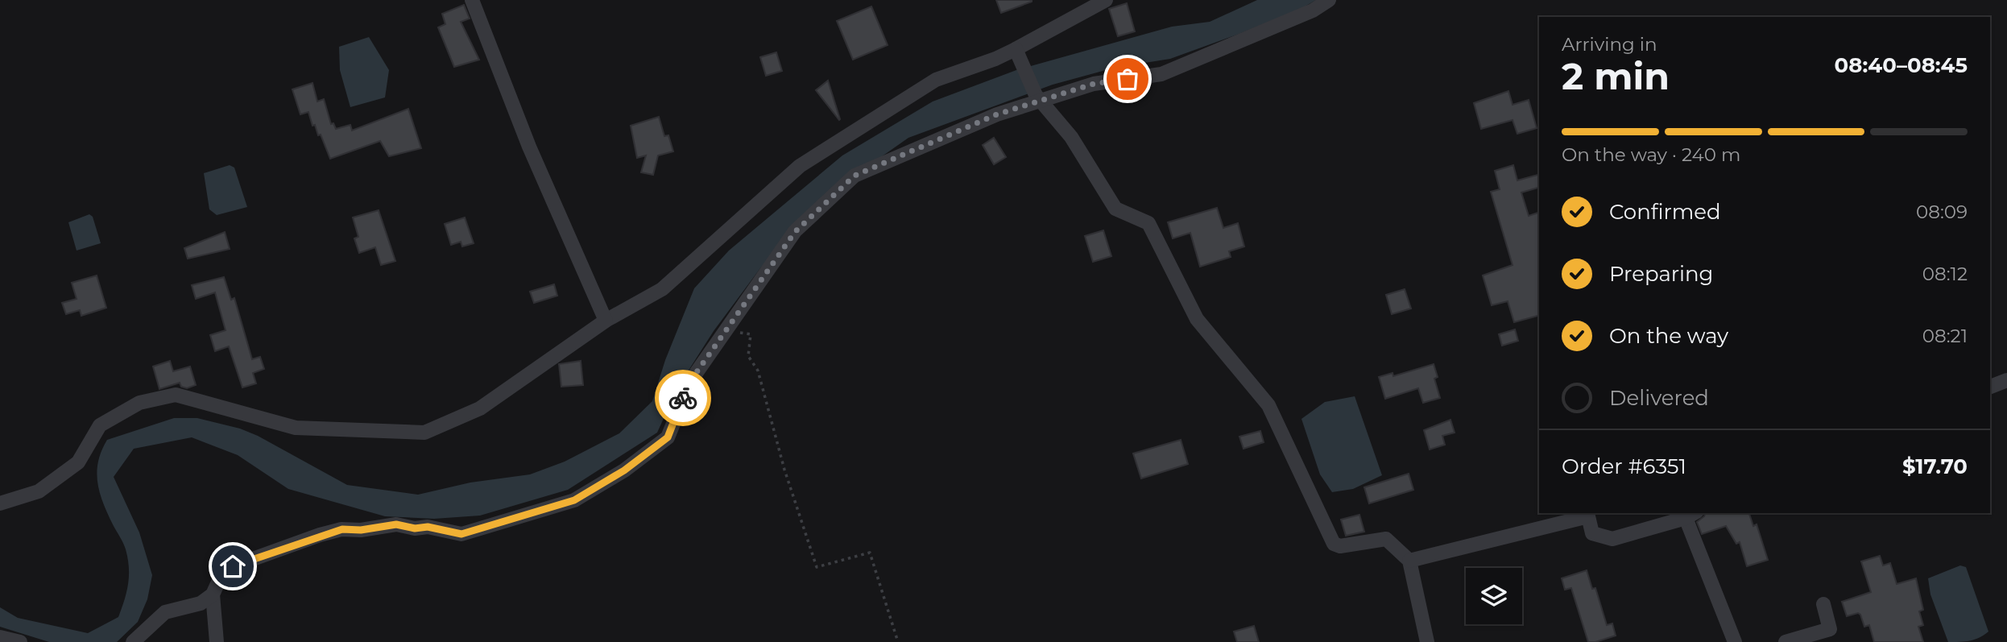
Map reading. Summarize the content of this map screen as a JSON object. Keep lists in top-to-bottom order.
{
  "page": {
    "heading": ["2 min", "Arriving in", "08:40–08:45"],
    "panel": ["Order #6351", "$17.70"],
    "bar": "On the way · 240 m",
    "list": [
      ["Confirmed", "08:09"],
      ["Preparing", "08:12"],
      ["On the way", "08:21"],
      "Delivered"
    ]
  }
}
